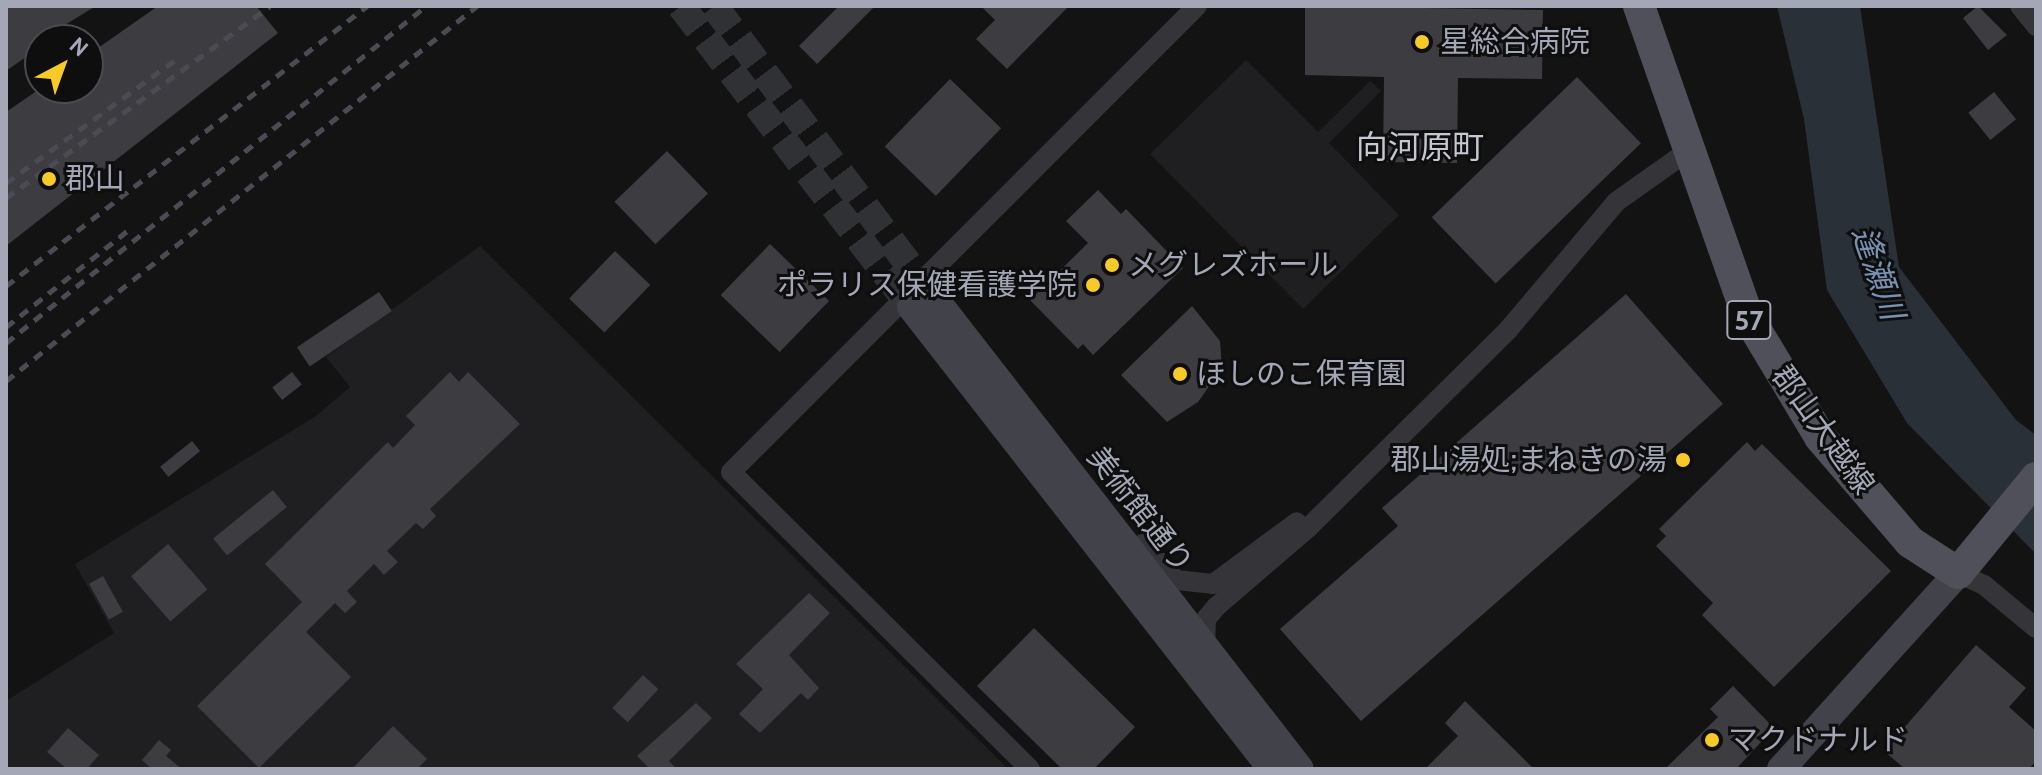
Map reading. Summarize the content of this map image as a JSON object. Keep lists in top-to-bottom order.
{
  "streets": {
    "main road": ["57", "郡山大越線"],
    "street": ["美術館通り"]
  },
  "districts": ["向河原町"],
  "water": ["逢瀬川"],
  "places": [
    "星総合病院",
    "郡山",
    "メグレズホール",
    "ポラリス保健看護学院",
    "ほしのこ保育園",
    "郡山湯処;まねきの湯",
    "マクドナルド"
  ],
  "north": "top right"
}
